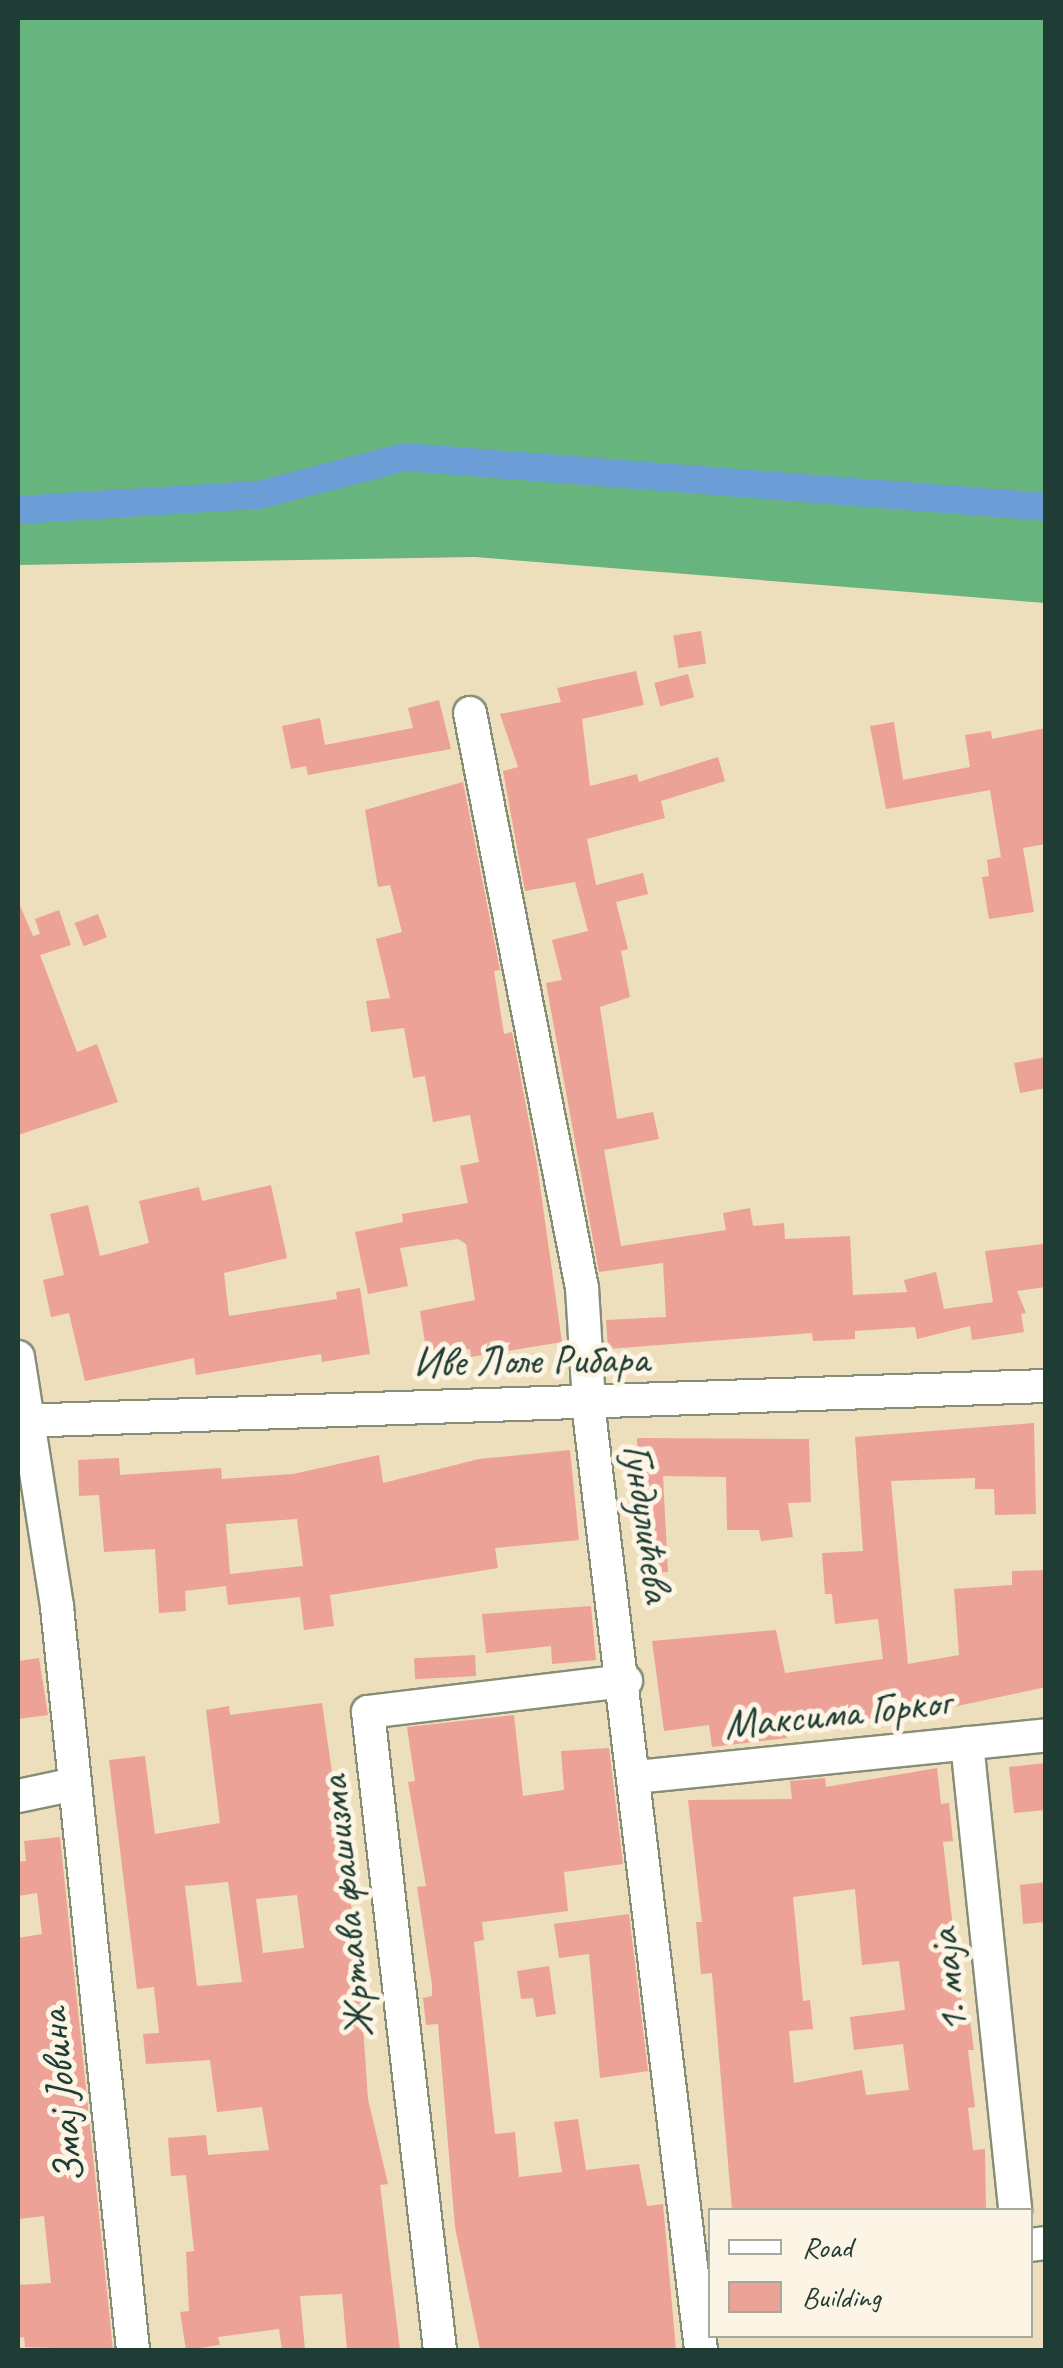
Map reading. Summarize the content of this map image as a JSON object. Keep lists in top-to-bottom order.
{
  "streets": {
    "street": [
      "Иве Лоле Рибара",
      "Гундулићева",
      "Максима Горког",
      "Жртава фашизма",
      "1. маја",
      "Змај Јовина"
    ]
  },
  "crossings": [
    ["Иве Лоле Рибара", "Гундулићева"],
    ["Иве Лоле Рибара", "Змај Јовина"],
    ["Гундулићева", "Максима Горког"],
    ["Гундулићева", "Жртава фашизма"],
    ["Максима Горког", "1. маја"]
  ],
  "legend": ["Road", "Building"]
}
